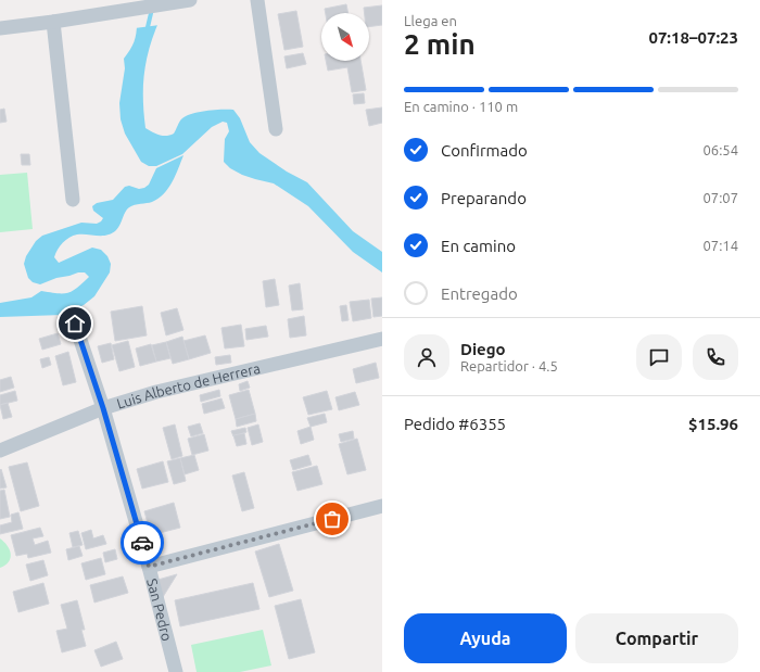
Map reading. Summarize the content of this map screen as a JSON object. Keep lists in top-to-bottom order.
{
  "streets": {
    "street": ["Luis Alberto de Herrera", "San Pedro"]
  },
  "crossings": [
    ["Luis Alberto de Herrera", "San Pedro"]
  ],
  "north": "bottom right",
  "page": {
    "heading": ["2 min", "Llega en", "07:18–07:23"],
    "panel": [
      "Diego",
      "Repartidor · 4.5",
      "Pedido #6355",
      "$15.96"
    ],
    "bar": "En camino · 110 m",
    "list": [
      ["Confirmado", "06:54"],
      ["Preparando", "07:07"],
      ["En camino", "07:14"],
      "Entregado"
    ],
    "buttons": ["Ayuda", "Compartir"]
  }
}
